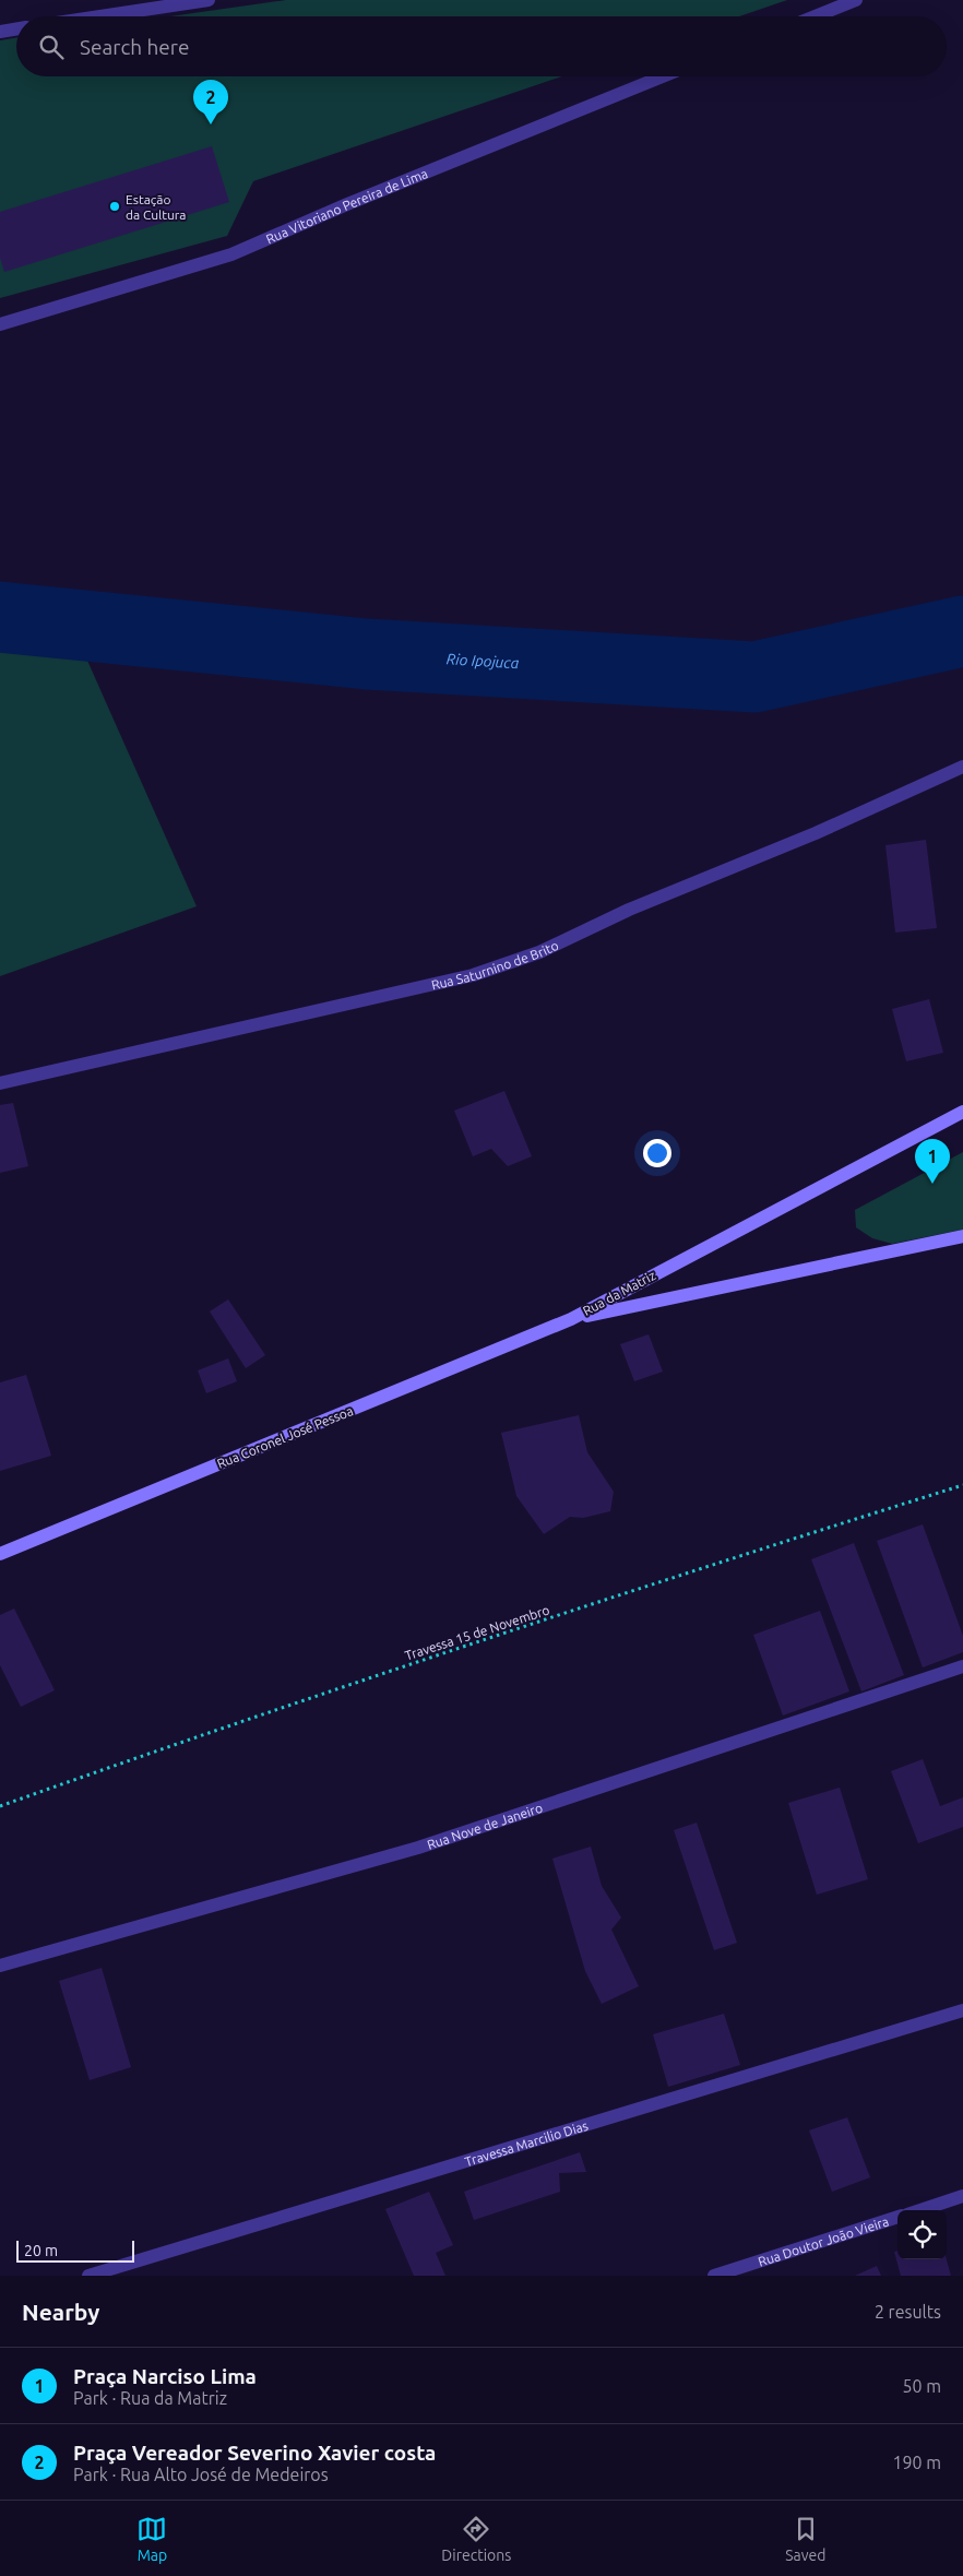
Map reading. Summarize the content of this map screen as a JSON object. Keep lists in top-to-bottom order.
{
  "streets": {
    "main road": ["Rua da Matriz", "Rua Coronel José Pessoa"],
    "street": [
      "Rua Vitoriano Pereira de Lima",
      "Rua Saturnino de Brito",
      "Rua Nove de Janeiro",
      "Travessa Marcilio Dias",
      "Rua Doutor João Vieira"
    ],
    "path": ["Travessa 15 de Novembro"]
  },
  "crossings": [
    ["Rua da Matriz", "Rua Coronel José Pessoa"]
  ],
  "water": ["Rio Ipojuca"],
  "places": ["Estação da Cultura"],
  "scale_bar": "20 m",
  "page": {
    "search": "Search here",
    "pins": ["2", "1"],
    "scale": "20 m",
    "heading": ["Nearby", "2 results"],
    "list": [
      {
        "mark": "1",
        "name": "Praça Narciso Lima",
        "note": "Park · Rua da Matriz",
        "value": "50 m"
      },
      {
        "mark": "2",
        "name": "Praça Vereador Severino Xavier costa",
        "note": "Park · Rua Alto José de Medeiros",
        "value": "190 m"
      }
    ],
    "nav": ["Map", "Directions", "Saved"]
  }
}
